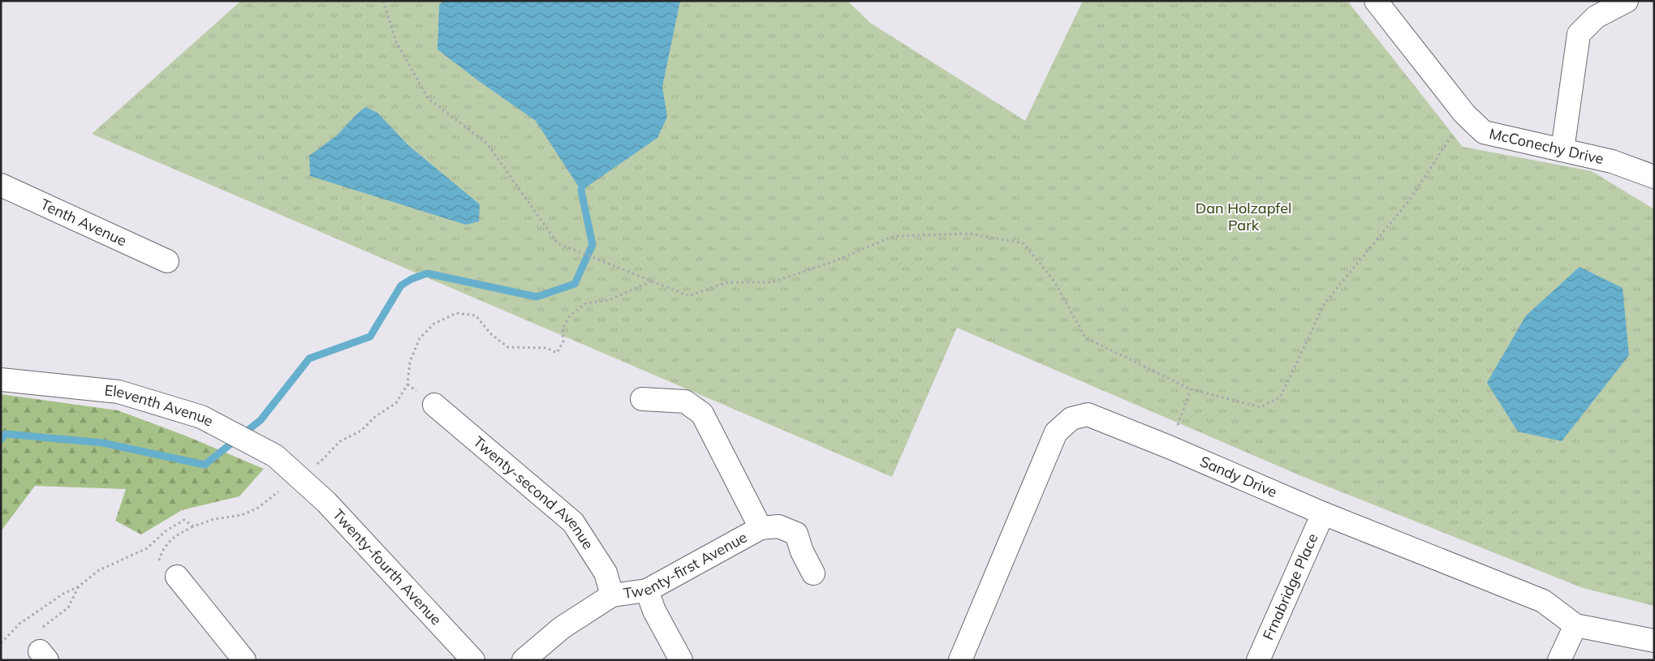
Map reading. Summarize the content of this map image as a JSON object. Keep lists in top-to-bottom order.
{
  "streets": {
    "street": [
      "McConechy Drive",
      "Tenth Avenue",
      "Eleventh Avenue",
      "Sandy Drive",
      "Twenty-second Avenue",
      "Twenty-first Avenue",
      "Twenty-fourth Avenue",
      "Frnabridge Place"
    ]
  },
  "crossings": [
    ["Eleventh Avenue", "Twenty-fourth Avenue"],
    ["Sandy Drive", "Frnabridge Place"],
    ["Twenty-second Avenue", "Twenty-first Avenue"]
  ],
  "parks": ["Dan Holzapfel Park"]
}
